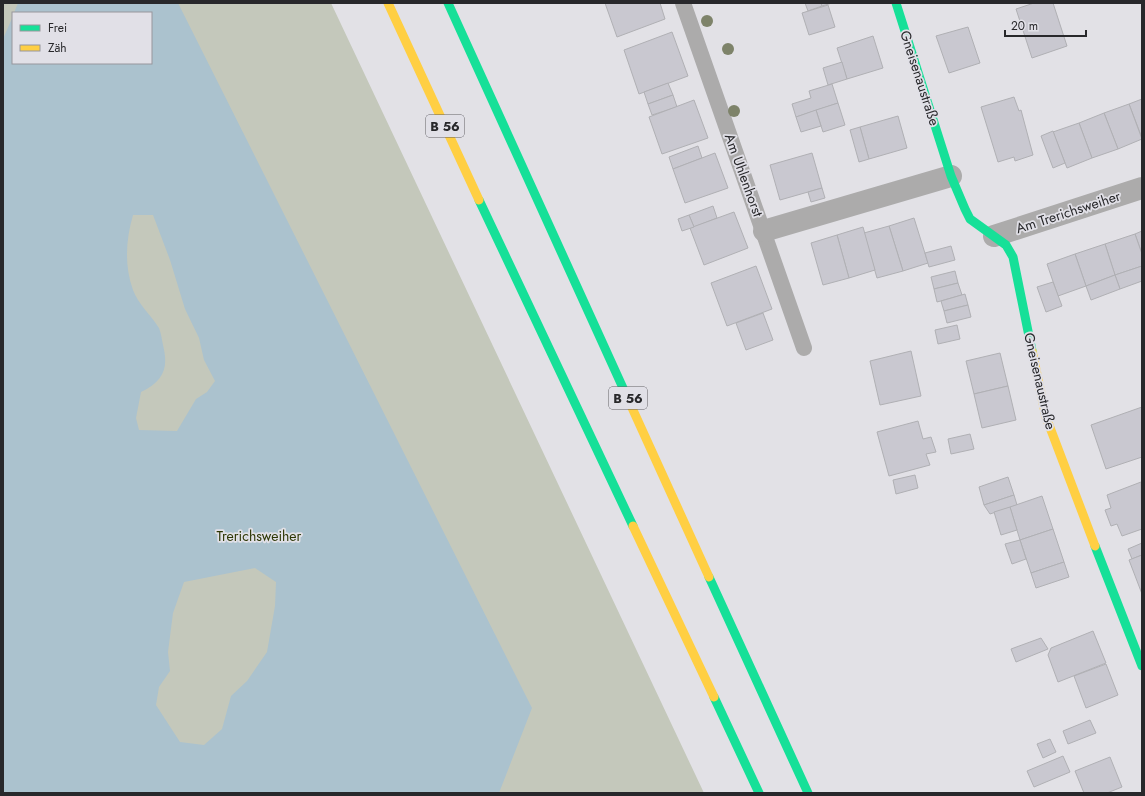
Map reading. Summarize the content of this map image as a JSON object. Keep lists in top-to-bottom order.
{
  "streets": {
    "main road": ["Gneisenaustraße", "B 56"],
    "street": ["Am Trerichsweiher"],
    "lane": ["Am Uhlenhorst"]
  },
  "crossings": [
    ["Gneisenaustraße", "Am Trerichsweiher"]
  ],
  "parks": ["Trerichsweiher"],
  "legend": ["Frei", "Zäh"],
  "scale_bar": "20 m"
}
